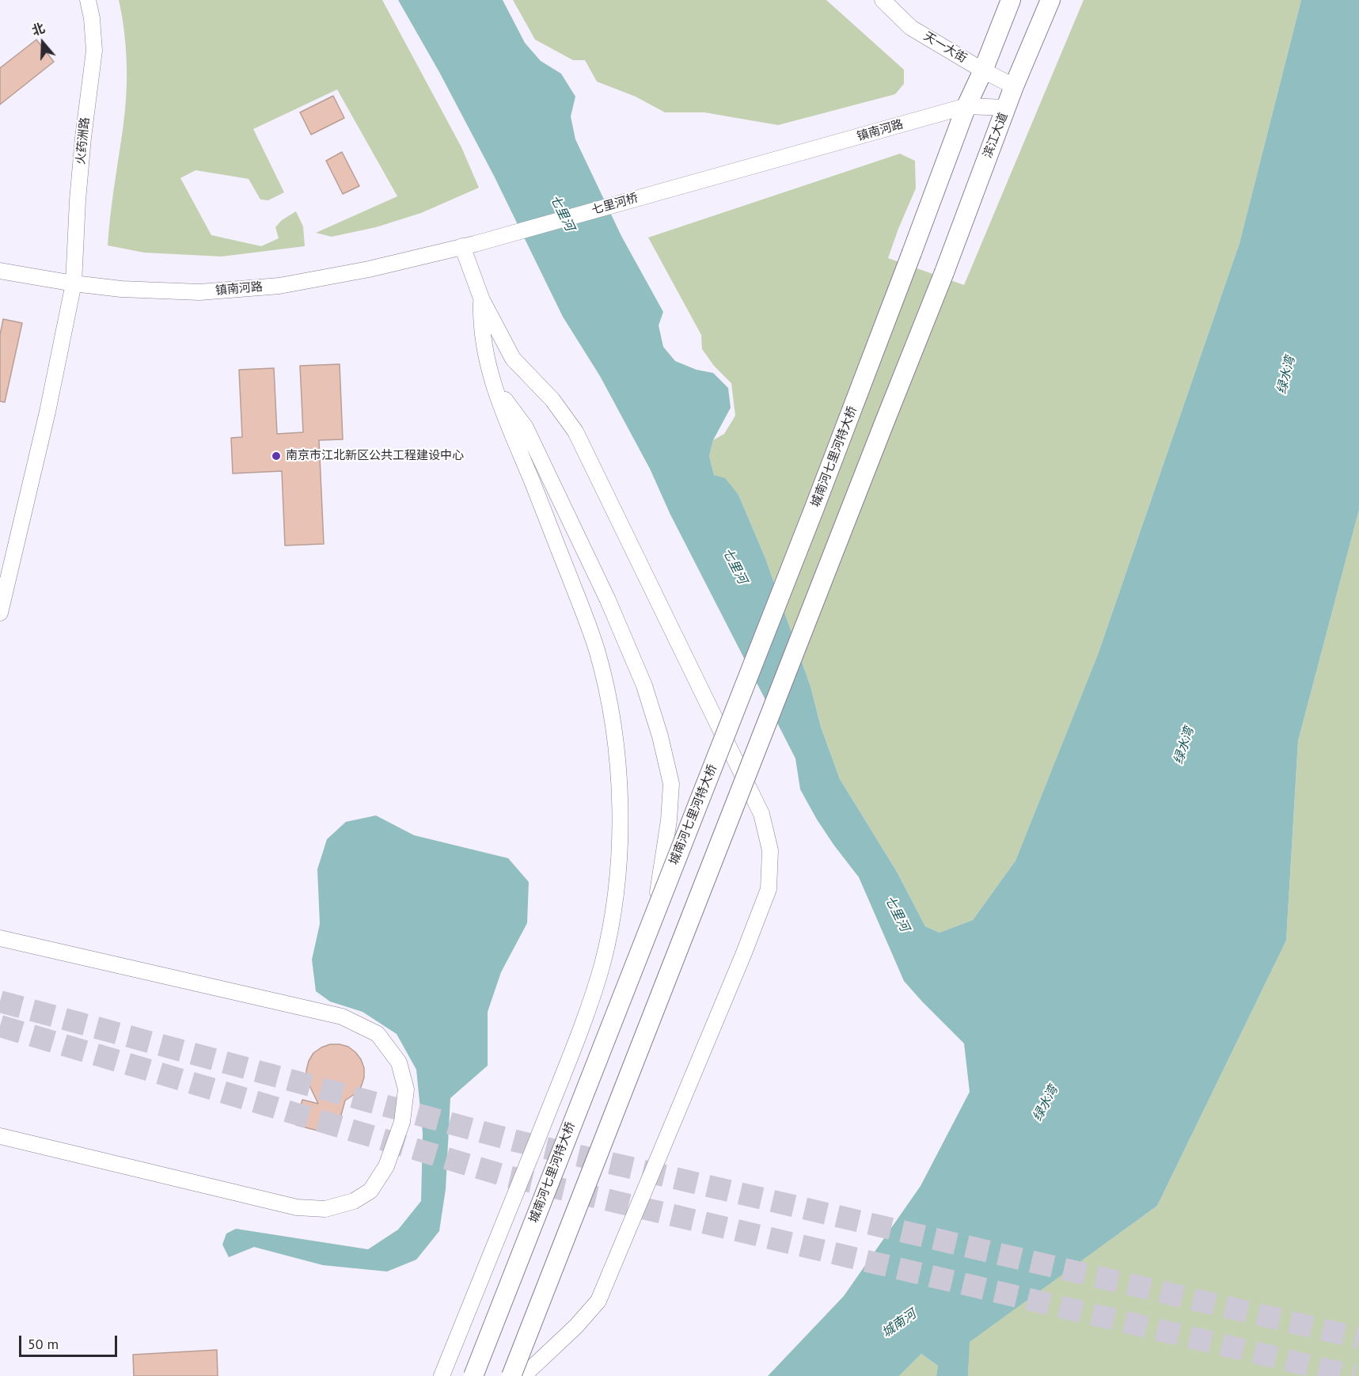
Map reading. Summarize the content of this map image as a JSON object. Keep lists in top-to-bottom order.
{
  "streets": {
    "main road": ["滨江大道", "城南河七里河特大桥"],
    "street": [
      "天一大街",
      "镇南河路",
      "火药洲路",
      "七里河桥"
    ]
  },
  "crossings": [
    ["天一大街", "滨江大道"],
    ["镇南河路", "滨江大道"],
    ["镇南河路", "火药洲路"],
    ["镇南河路", "七里河桥"],
    ["镇南河路", "城南河七里河特大桥"]
  ],
  "water": ["七里河", "绿水湾", "城南河"],
  "places": ["南京市江北新区公共工程建设中心"],
  "scale_bar": "50 m",
  "north": "top"
}
